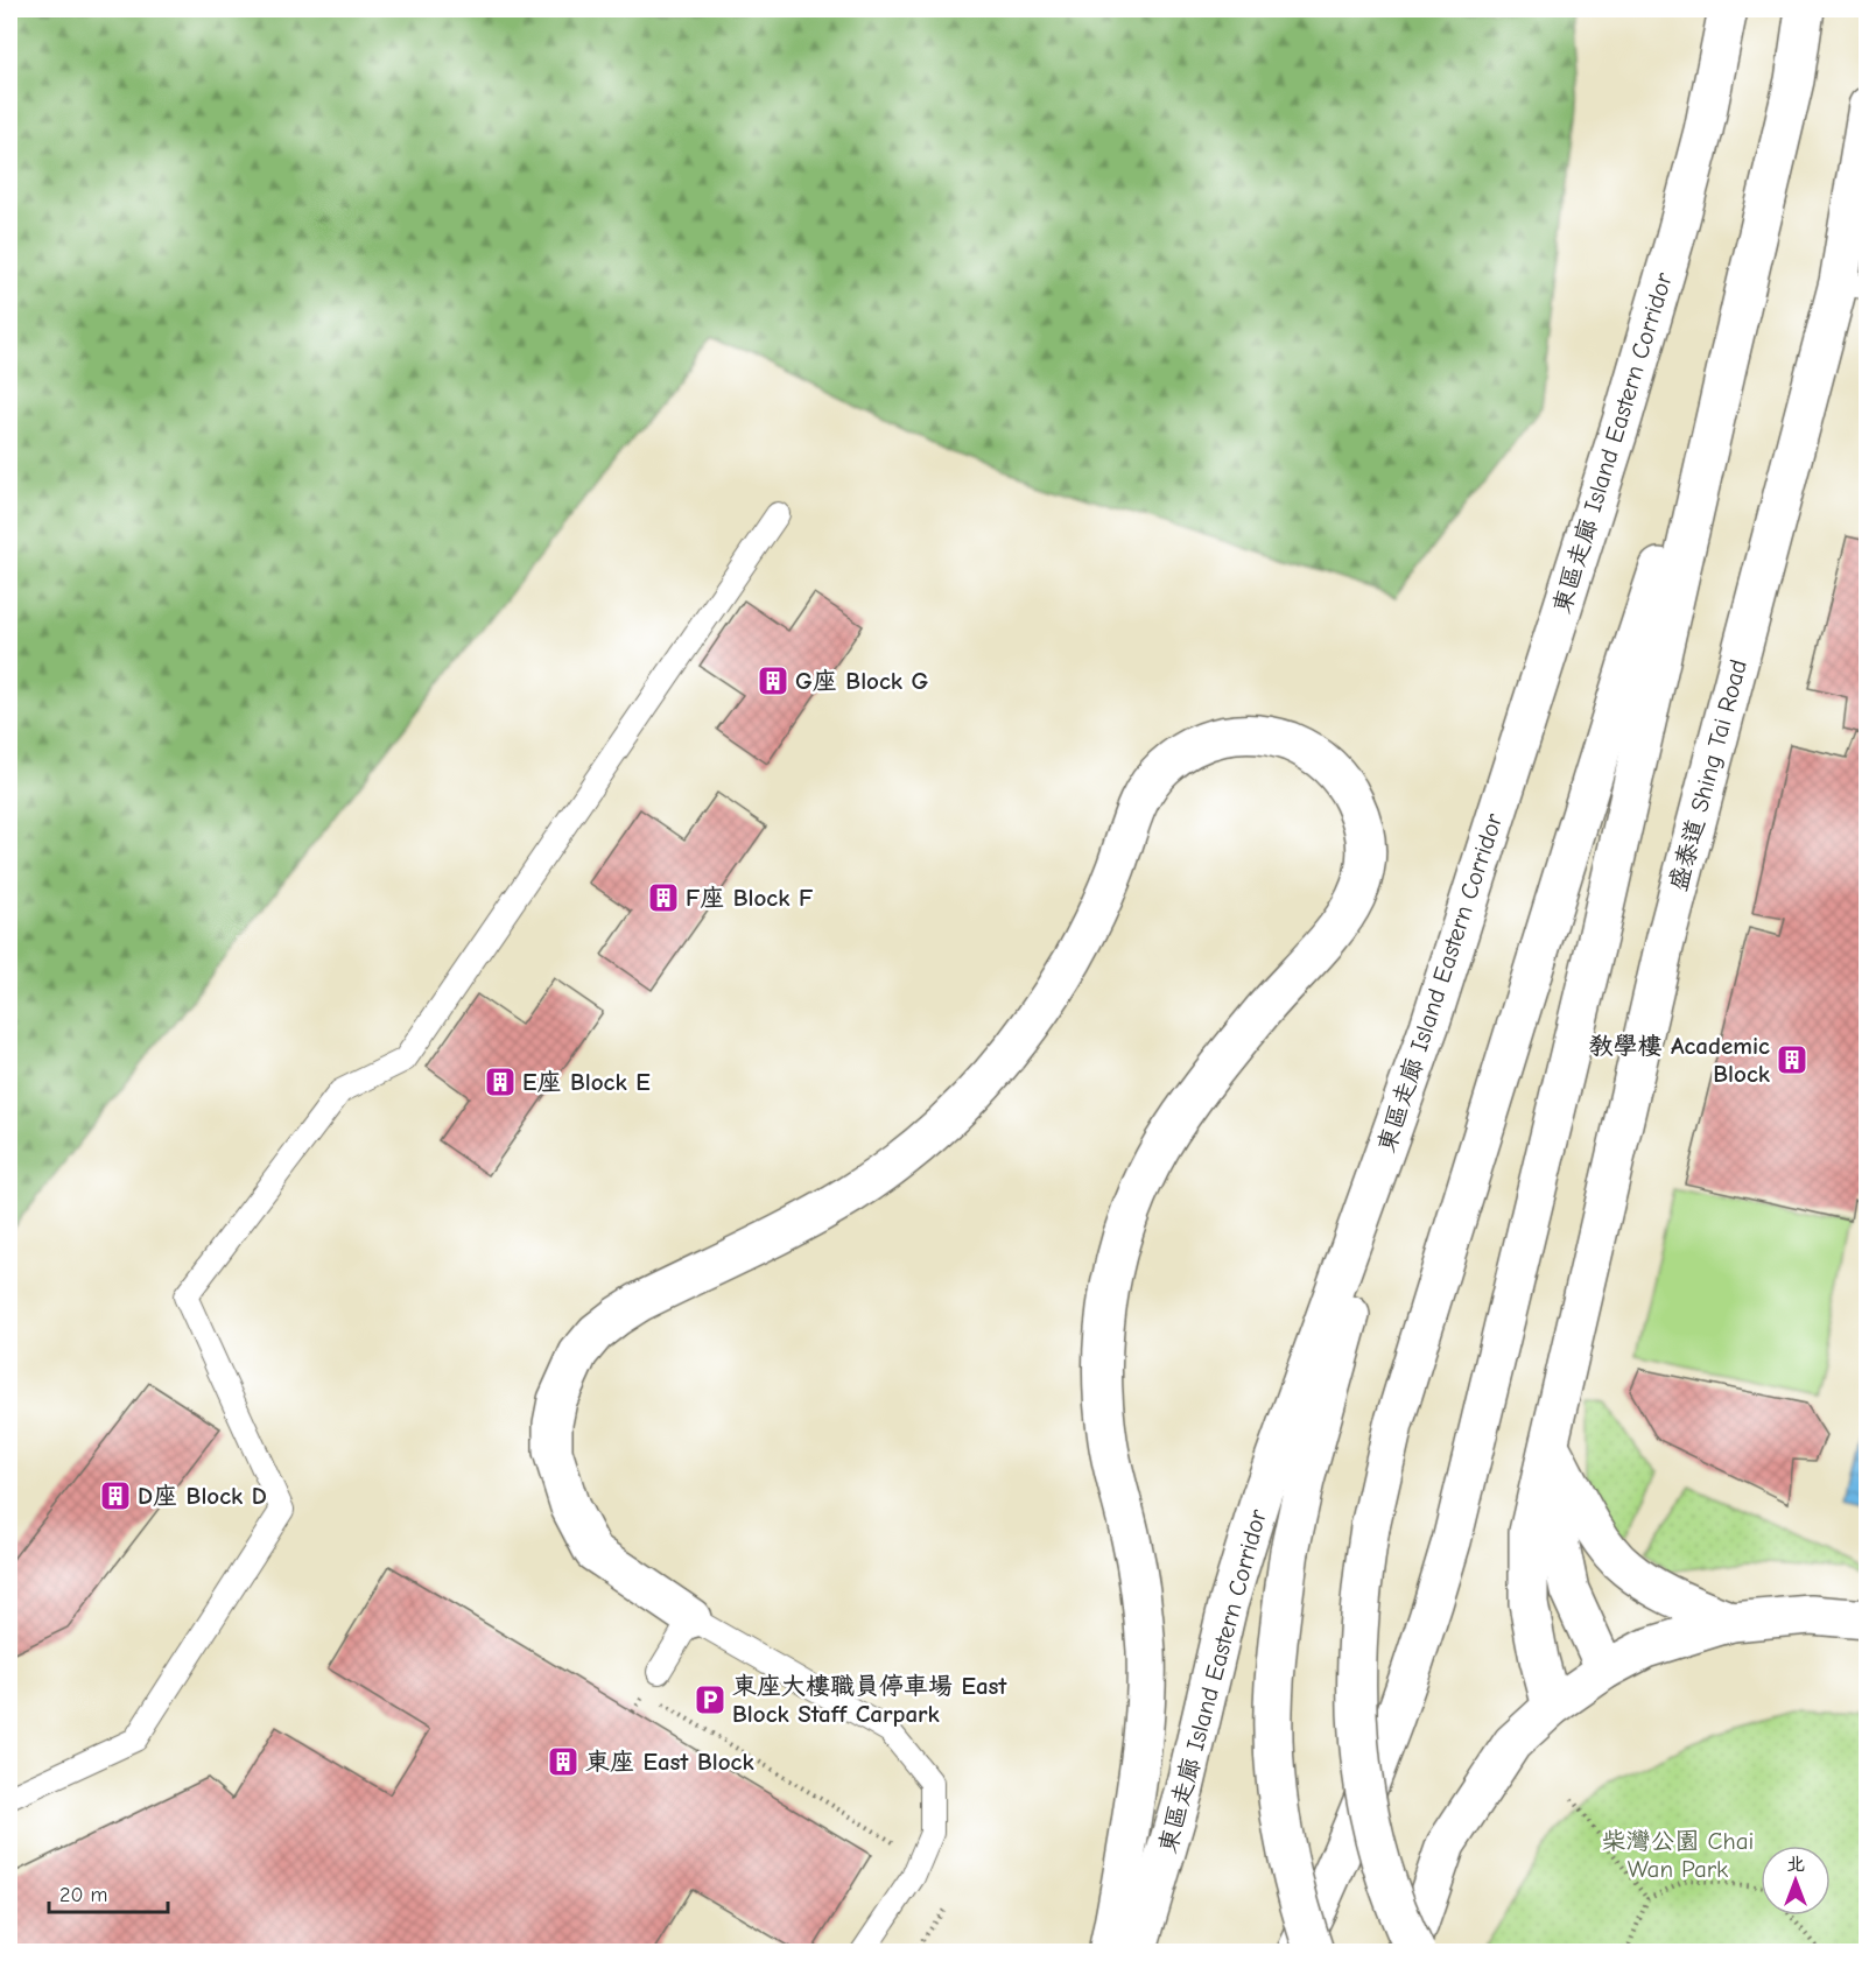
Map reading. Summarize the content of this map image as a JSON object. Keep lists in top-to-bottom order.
{
  "streets": {
    "main road": ["東區走廊 Island Eastern Corridor", "盛泰道 Shing Tai Road"]
  },
  "parks": ["柴灣公園 Chai Wan Park"],
  "places": {
    "building": [
      "G座 Block G",
      "F座 Block F",
      "教學樓 Academic Block",
      "E座 Block E",
      "D座 Block D",
      "東座 East Block"
    ],
    "parking": ["東座大樓職員停車場 East Block Staff Carpark"]
  },
  "scale_bar": "20 m",
  "north": "top"
}
